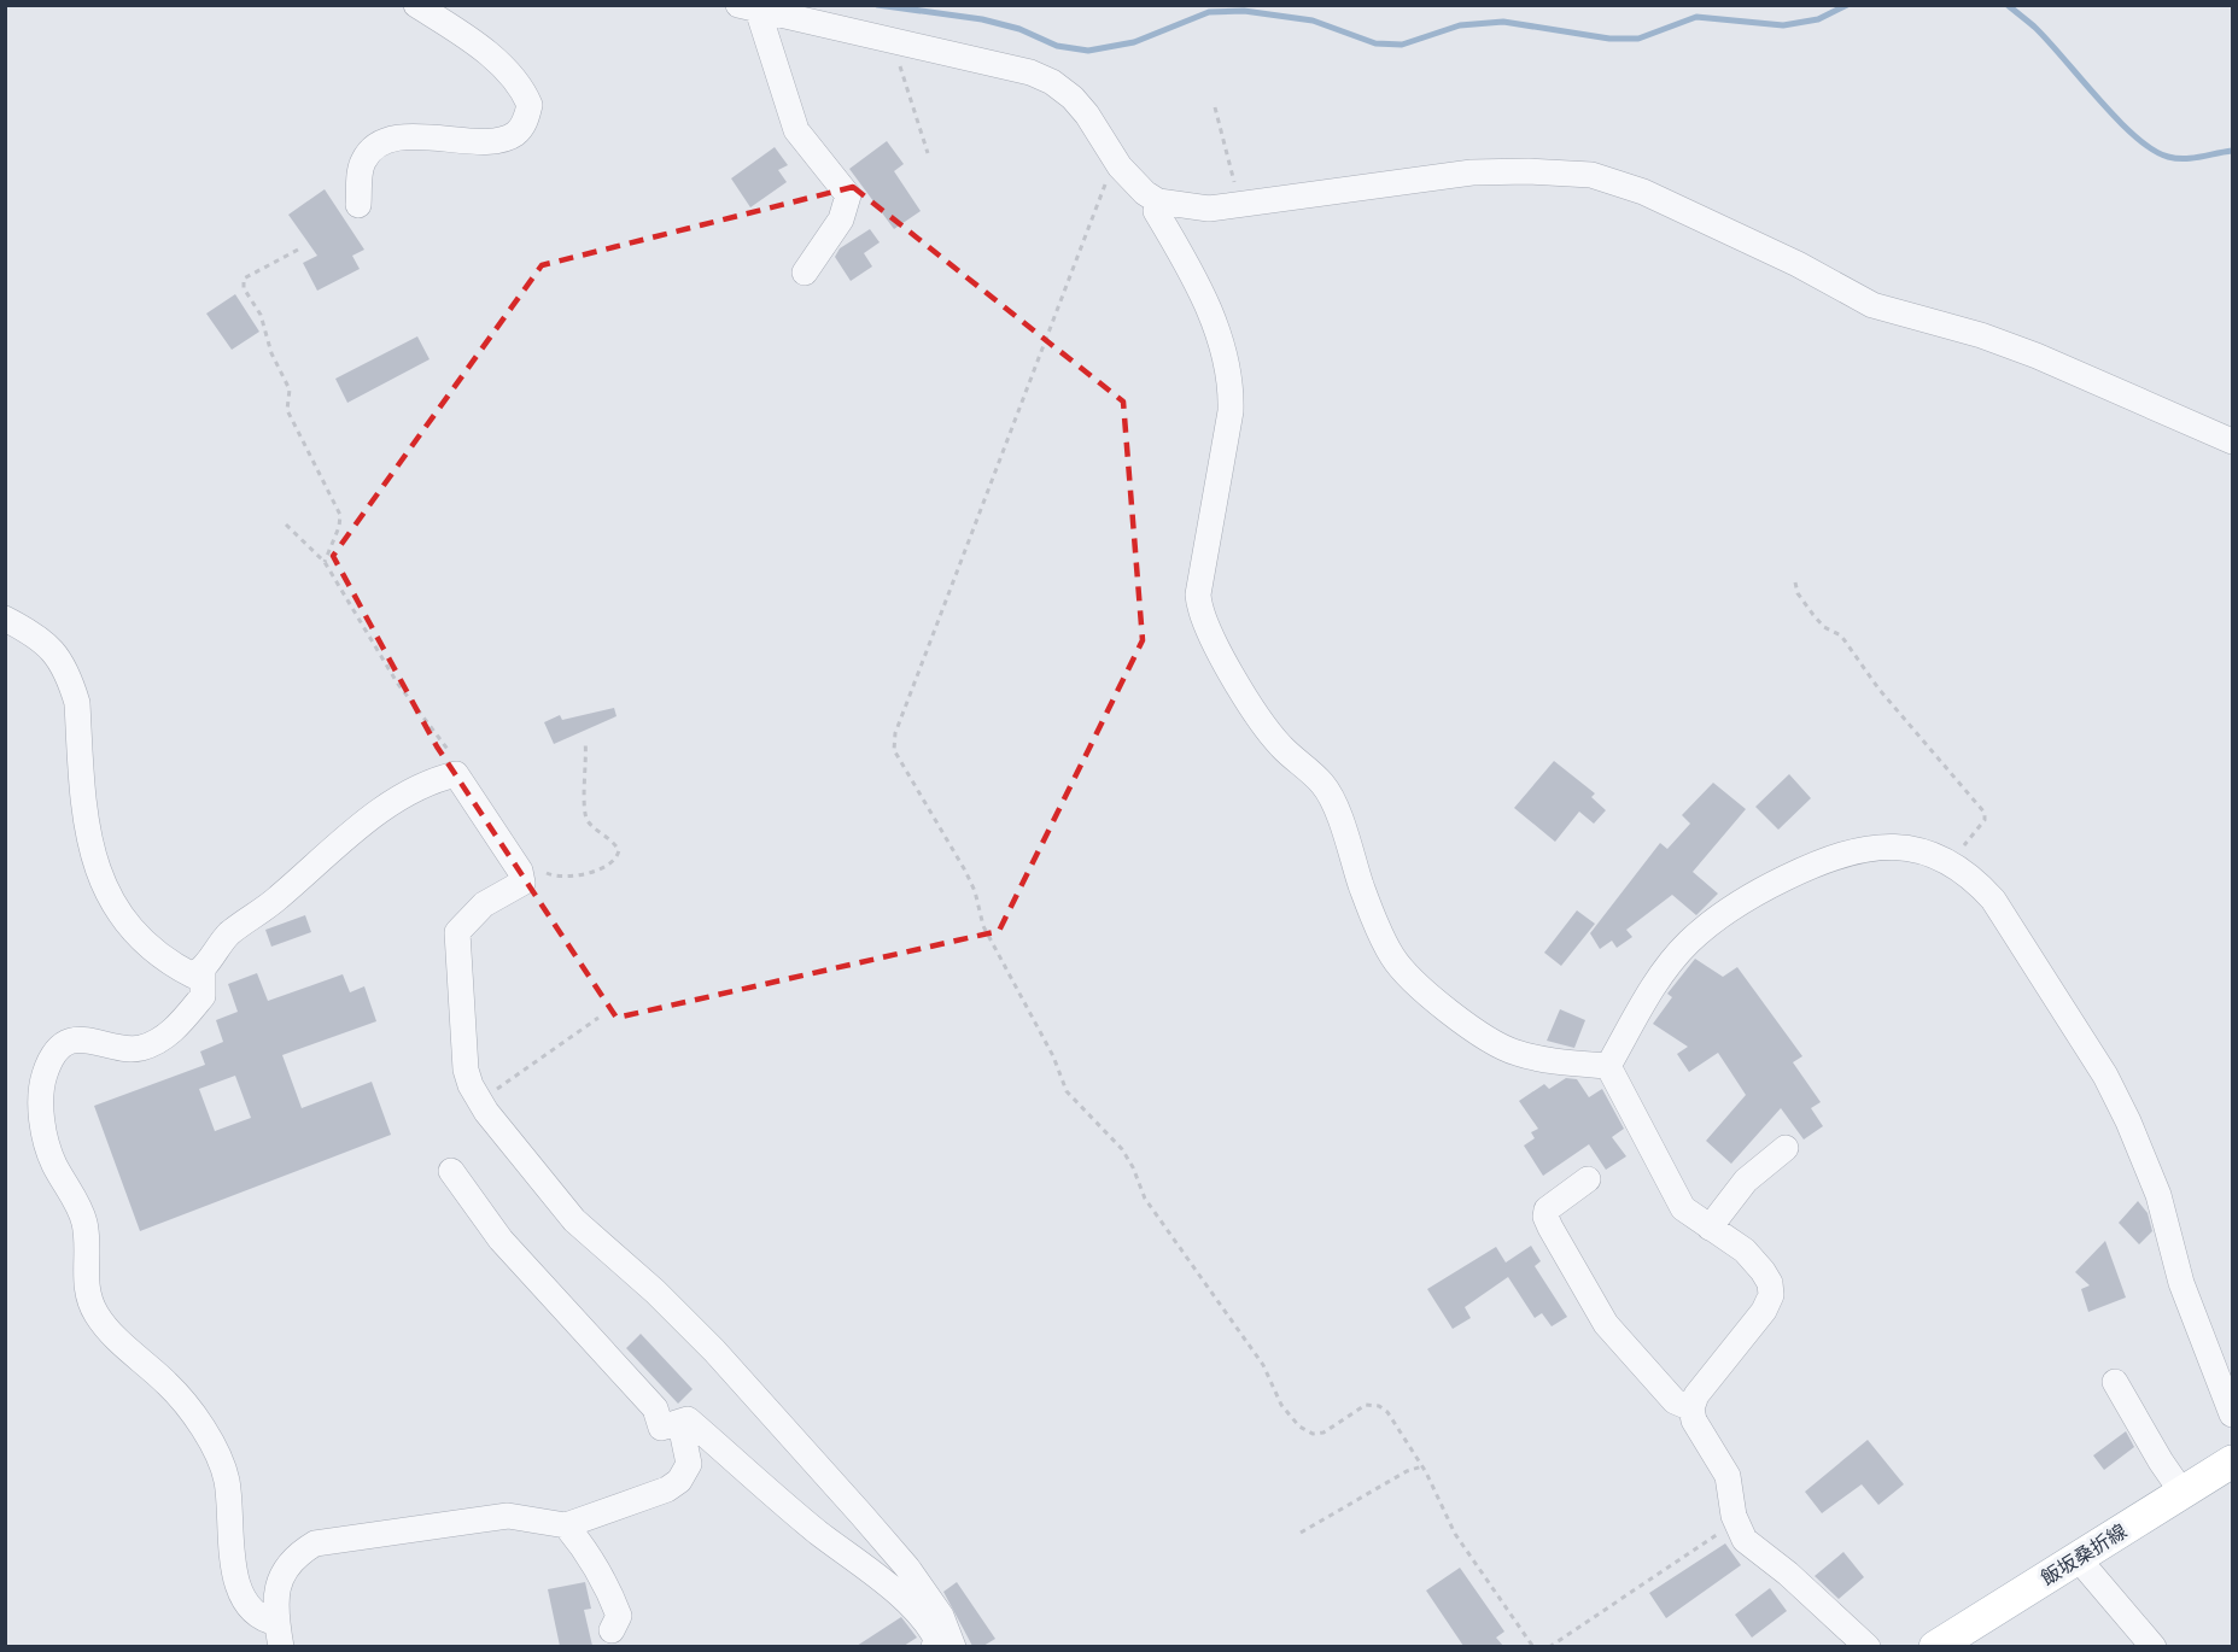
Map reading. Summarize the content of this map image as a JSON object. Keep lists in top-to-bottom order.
{
  "streets": {
    "main road": ["飯坂桑折線"]
  }
}
